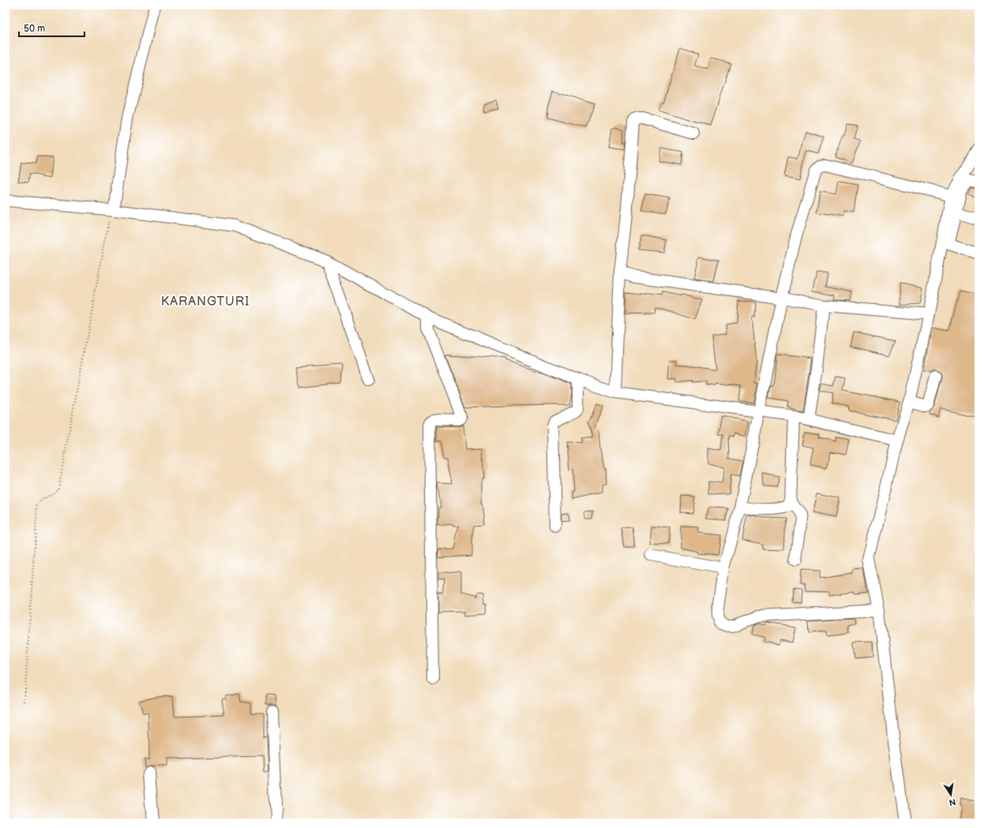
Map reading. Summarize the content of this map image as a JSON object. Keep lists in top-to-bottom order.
{
  "districts": ["KARANGTURI"],
  "scale_bar": "50 m",
  "north": "bottom"
}
